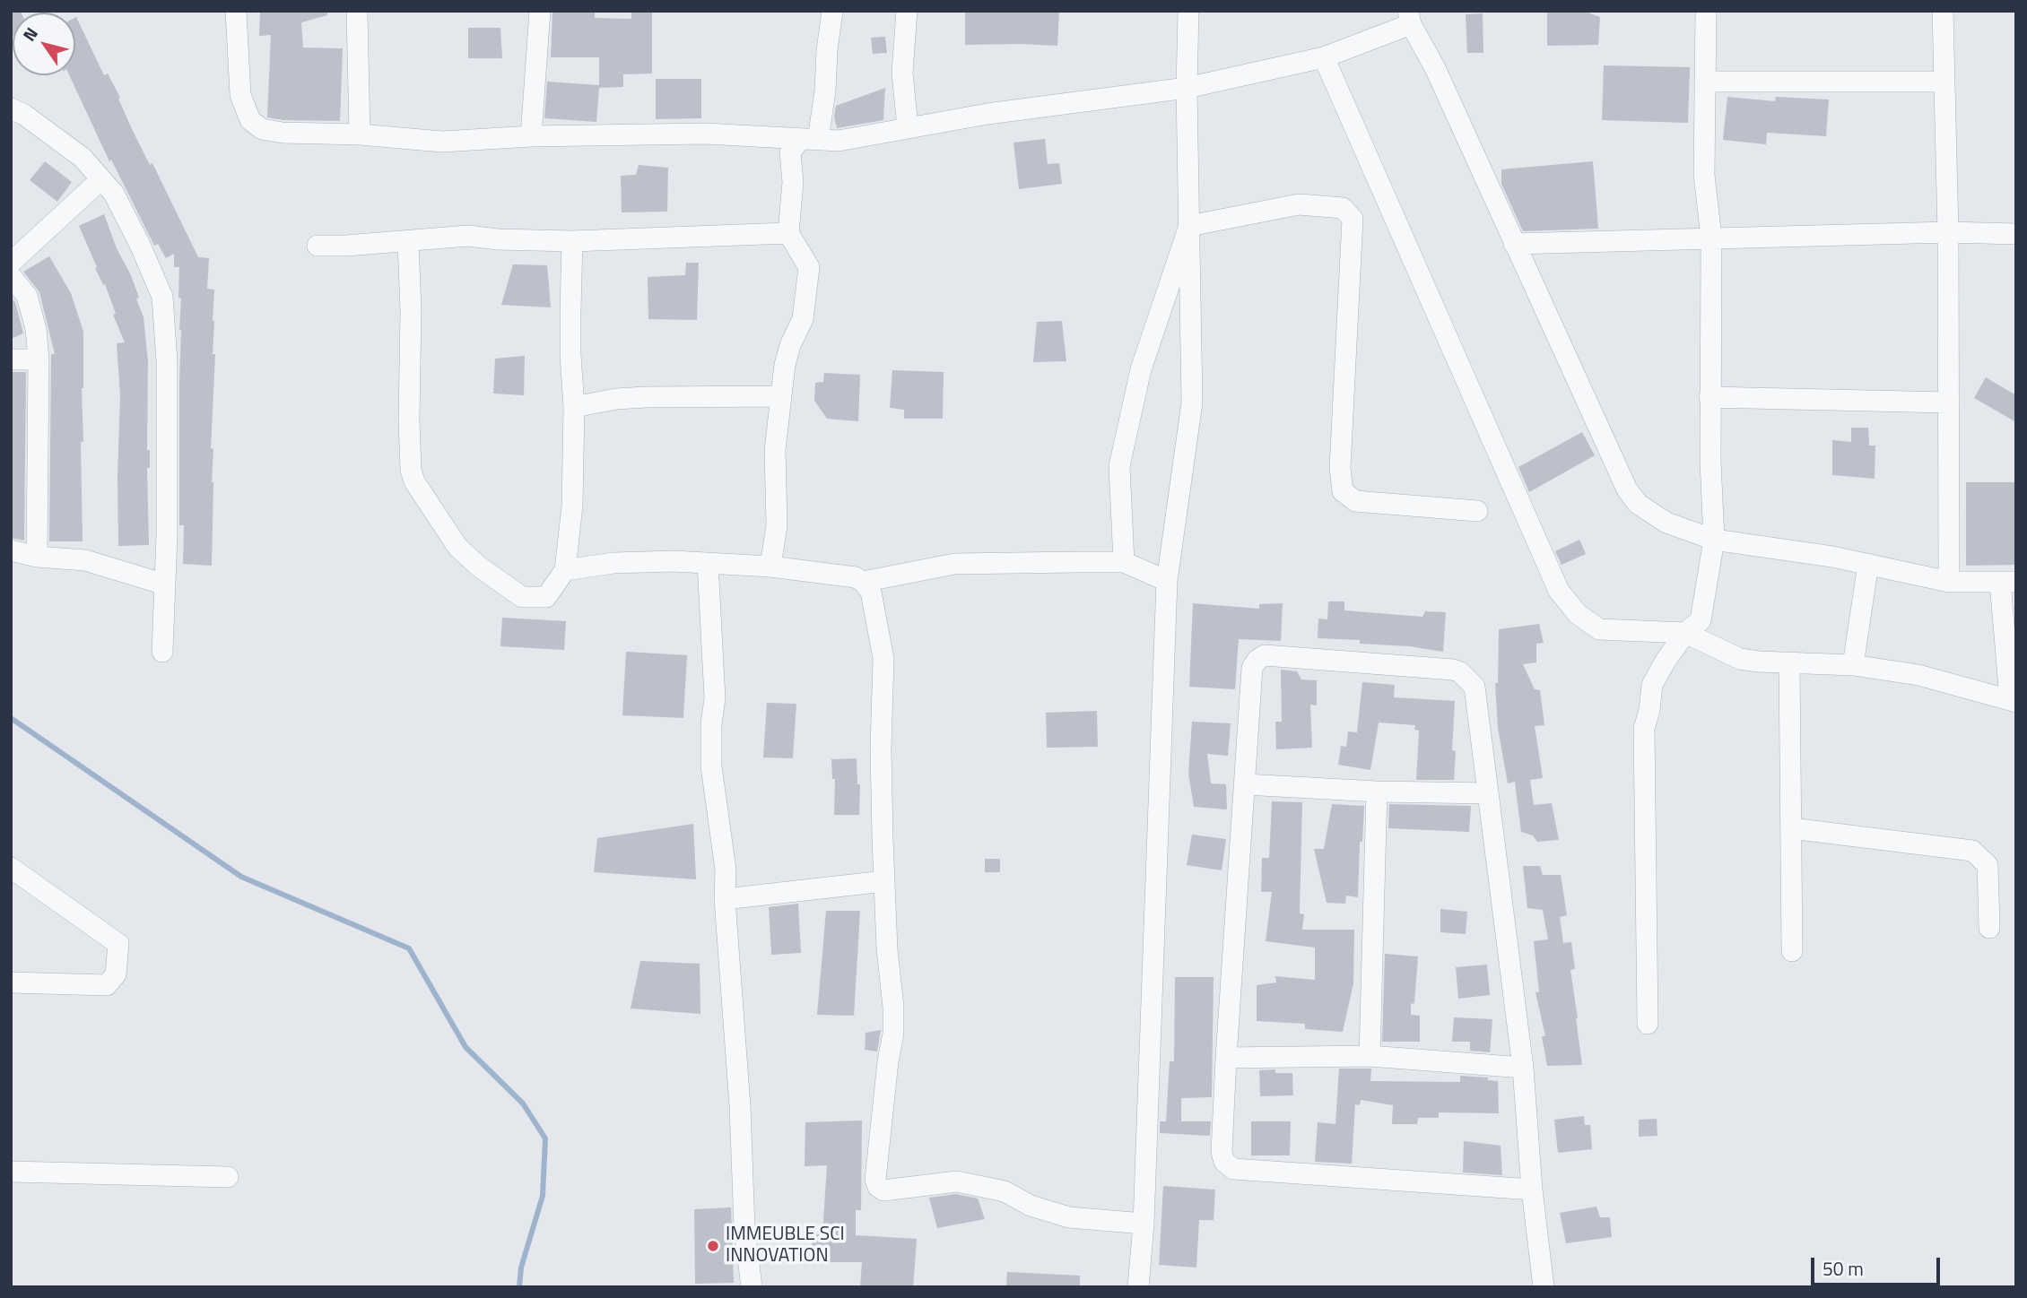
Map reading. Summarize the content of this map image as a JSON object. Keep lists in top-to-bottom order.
{
  "places": ["IMMEUBLE SCI INNOVATION"],
  "scale_bar": "50 m",
  "north": "top left"
}
